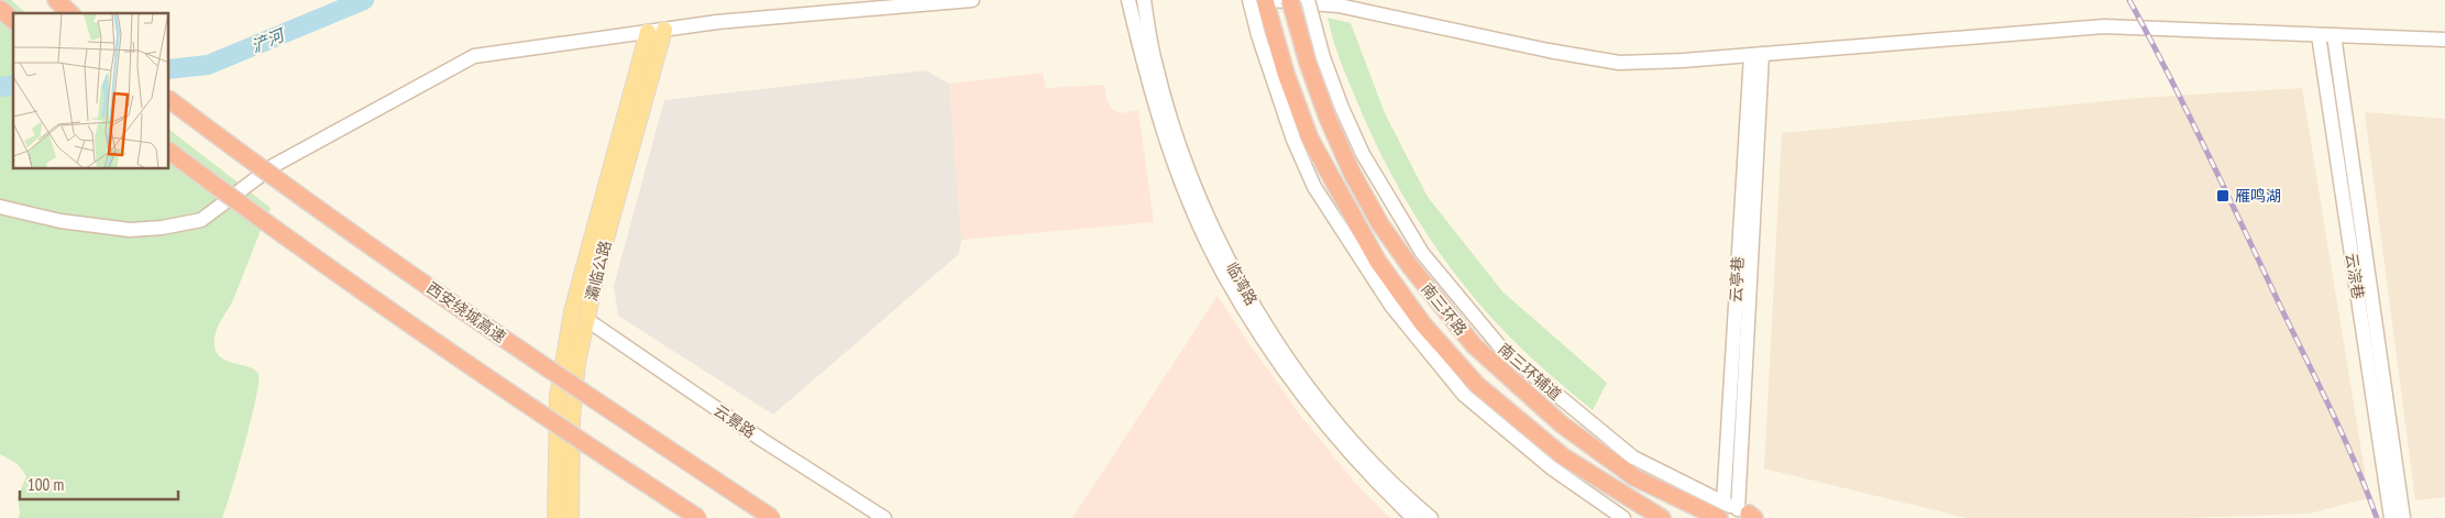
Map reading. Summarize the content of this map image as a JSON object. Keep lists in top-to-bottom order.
{
  "streets": {
    "highway": ["南三环路", "西安绕城高速"],
    "main road": ["灞临公路"],
    "street": [
      "云淙巷",
      "云亭巷",
      "临湾路",
      "南三环辅道",
      "云景路"
    ]
  },
  "crossings": [
    ["灞临公路", "云景路"],
    ["云亭巷", "南三环路"],
    ["云亭巷", "南三环辅道"],
    ["南三环路", "南三环辅道"]
  ],
  "water": ["浐河"],
  "places": {
    "transit": ["雁鸣湖"]
  },
  "scale_bar": "100 m"
}
